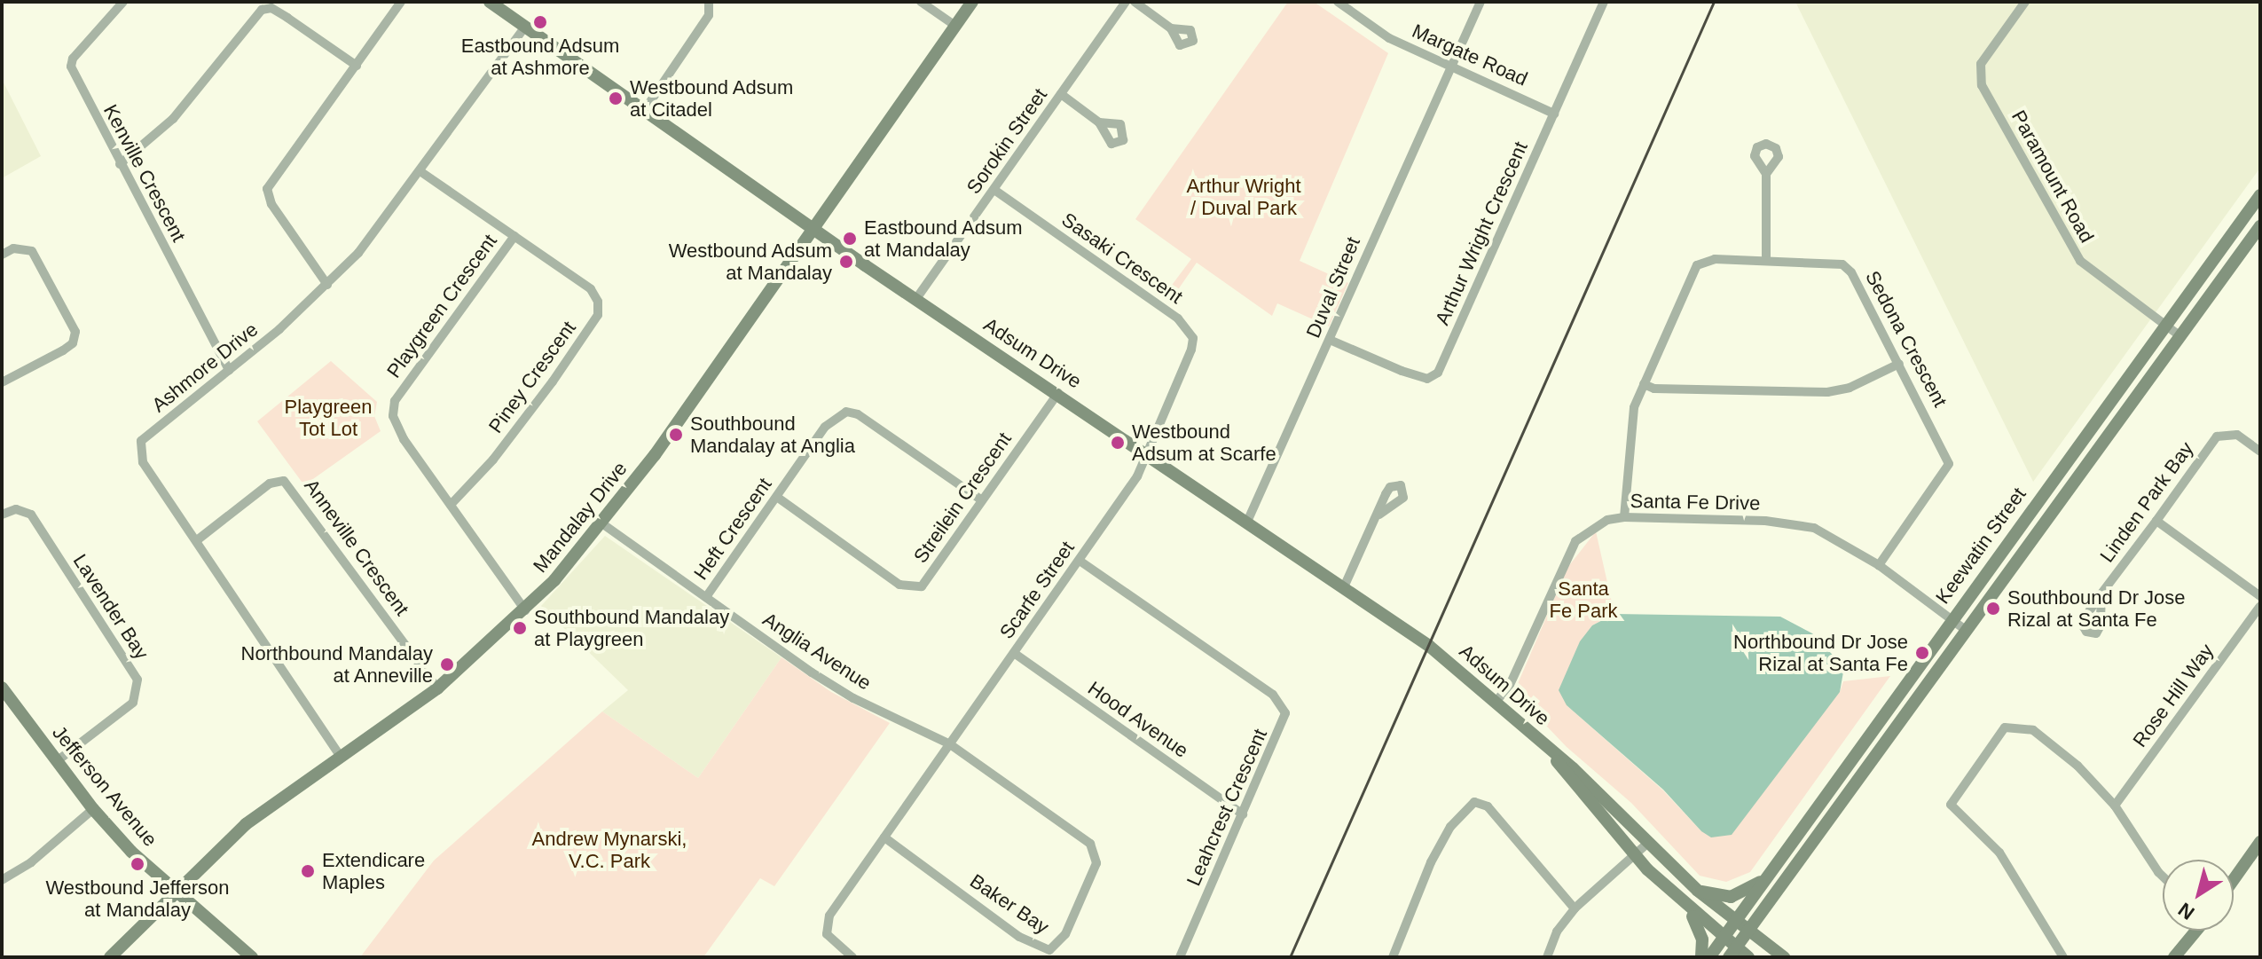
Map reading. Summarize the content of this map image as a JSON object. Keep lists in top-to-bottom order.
{
  "streets": {
    "street": [
      "Margate Road",
      "Sorokin Street",
      "Kenville Crescent",
      "Paramount Road",
      "Arthur Wright Crescent",
      "Sasaki Crescent",
      "Duval Street",
      "Playgreen Crescent",
      "Sedona Crescent",
      "Adsum Drive",
      "Ashmore Drive",
      "Piney Crescent",
      "Streilein Crescent",
      "Santa Fe Drive",
      "Linden Park Bay",
      "Mandalay Drive",
      "Heft Crescent",
      "Keewatin Street",
      "Anneville Crescent",
      "Scarfe Street",
      "Lavender Bay",
      "Anglia Avenue",
      "Rose Hill Way",
      "Hood Avenue",
      "Jefferson Avenue",
      "Leahcrest Crescent",
      "Baker Bay"
    ]
  },
  "crossings": [
    ["Margate Road", "Arthur Wright Crescent"],
    ["Margate Road", "Duval Street"],
    ["Sorokin Street", "Sasaki Crescent"],
    ["Sorokin Street", "Adsum Drive"],
    ["Kenville Crescent", "Ashmore Drive"],
    ["Paramount Road", "Keewatin Street"],
    ["Arthur Wright Crescent", "Duval Street"],
    ["Sasaki Crescent", "Adsum Drive"],
    ["Sasaki Crescent", "Scarfe Street"],
    ["Duval Street", "Adsum Drive"],
    ["Playgreen Crescent", "Piney Crescent"],
    ["Playgreen Crescent", "Mandalay Drive"],
    ["Sedona Crescent", "Santa Fe Drive"],
    ["Adsum Drive", "Ashmore Drive"],
    ["Adsum Drive", "Streilein Crescent"],
    ["Adsum Drive", "Santa Fe Drive"],
    ["Adsum Drive", "Mandalay Drive"],
    ["Adsum Drive", "Keewatin Street"],
    ["Adsum Drive", "Scarfe Street"],
    ["Ashmore Drive", "Piney Crescent"],
    ["Ashmore Drive", "Mandalay Drive"],
    ["Ashmore Drive", "Anneville Crescent"],
    ["Streilein Crescent", "Heft Crescent"],
    ["Santa Fe Drive", "Keewatin Street"],
    ["Mandalay Drive", "Anneville Crescent"],
    ["Mandalay Drive", "Anglia Avenue"],
    ["Mandalay Drive", "Jefferson Avenue"],
    ["Heft Crescent", "Anglia Avenue"],
    ["Scarfe Street", "Anglia Avenue"],
    ["Scarfe Street", "Hood Avenue"],
    ["Scarfe Street", "Leahcrest Crescent"],
    ["Scarfe Street", "Baker Bay"],
    ["Lavender Bay", "Jefferson Avenue"],
    ["Anglia Avenue", "Baker Bay"],
    ["Hood Avenue", "Leahcrest Crescent"]
  ],
  "parks": [
    "Arthur Wright / Duval Park",
    "Playgreen Tot Lot",
    "Santa Fe Park",
    "Andrew Mynarski, V.C. Park"
  ],
  "places": [
    "Eastbound Adsum at Ashmore",
    "Westbound Adsum at Citadel",
    "Eastbound Adsum at Mandalay",
    "Westbound Adsum at Mandalay",
    "Southbound Mandalay at Anglia",
    "Westbound Adsum at Scarfe",
    "Southbound Dr Jose Rizal at Santa Fe",
    "Southbound Mandalay at Playgreen",
    "Northbound Dr Jose Rizal at Santa Fe",
    "Northbound Mandalay at Anneville",
    "Westbound Jefferson at Mandalay",
    "Extendicare Maples"
  ],
  "north": "bottom left"
}
